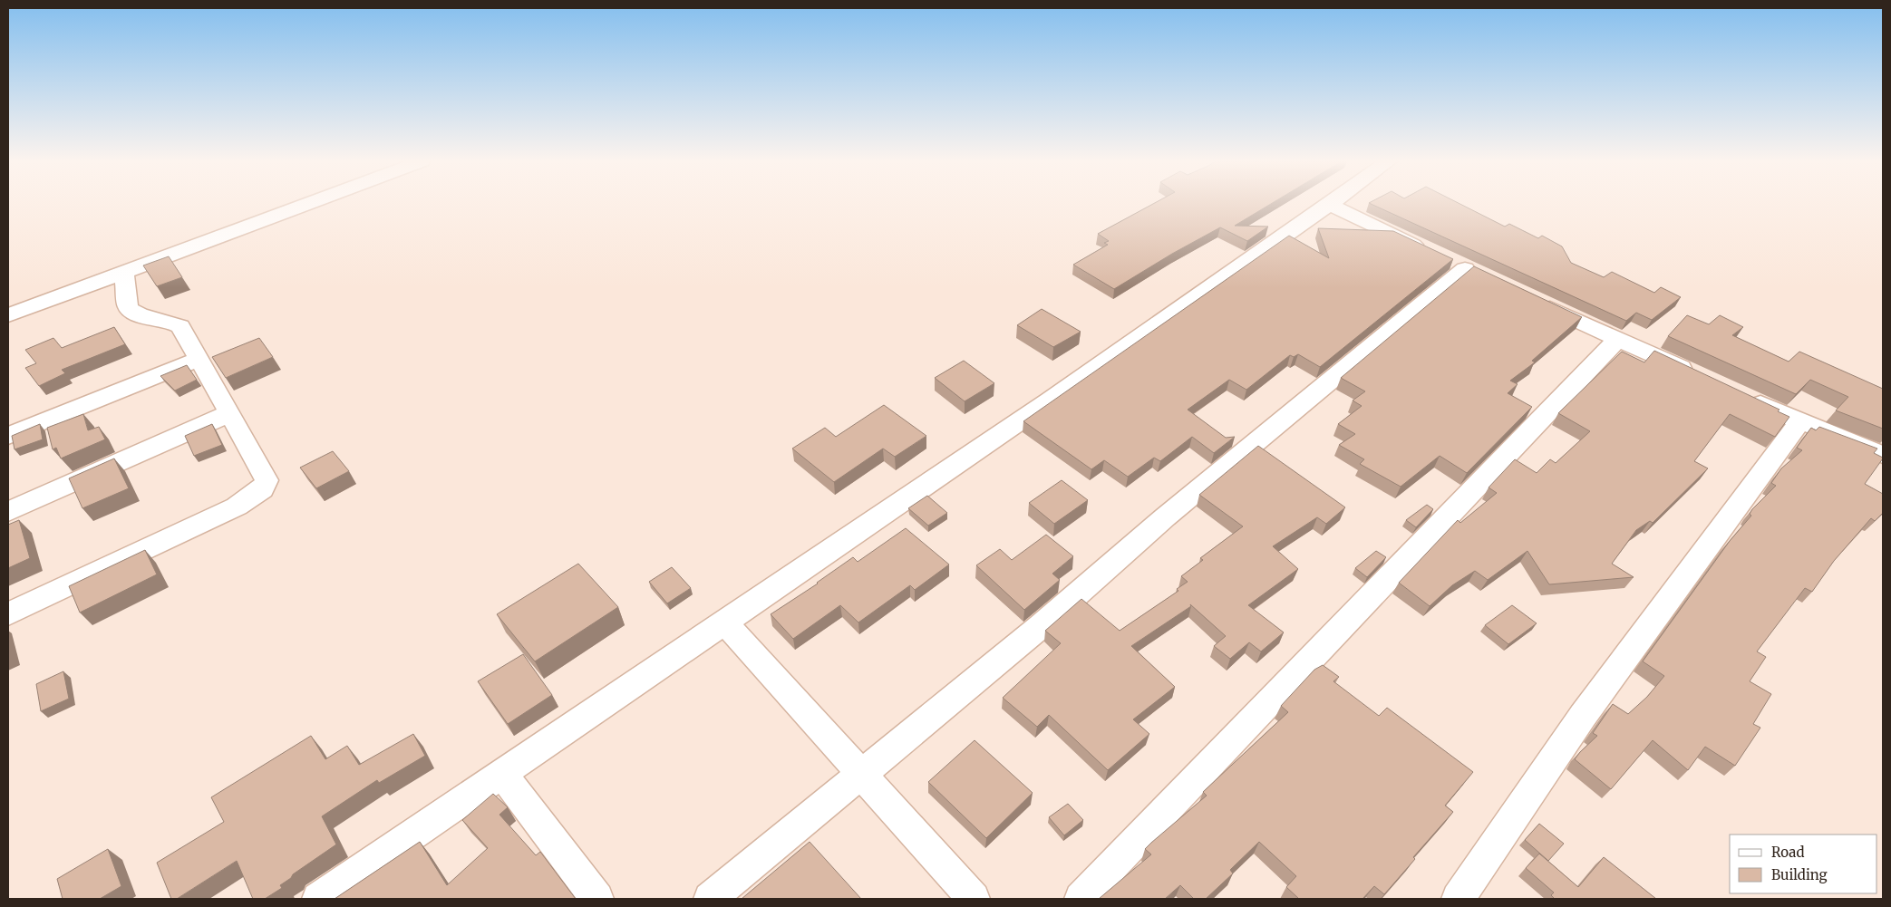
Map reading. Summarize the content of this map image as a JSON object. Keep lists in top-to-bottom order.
{
  "legend": ["Road", "Building"]
}
